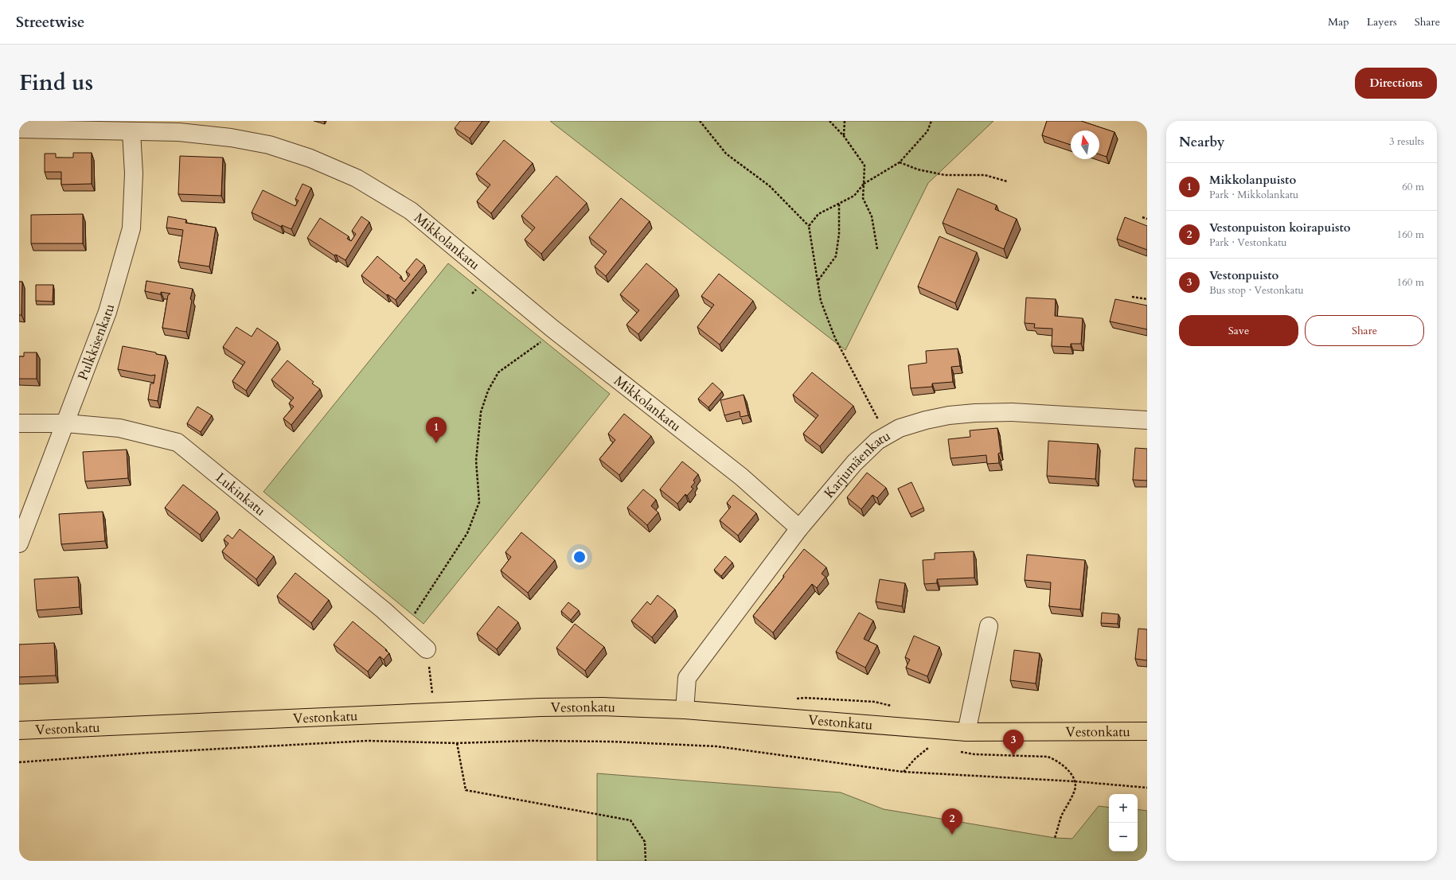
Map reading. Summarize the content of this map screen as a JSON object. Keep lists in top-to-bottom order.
{
  "streets": {
    "main road": ["Vestonkatu"],
    "street": [
      "Mikkolankatu",
      "Pulkkisenkatu",
      "Karjumäenkatu",
      "Lukinkatu"
    ]
  },
  "crossings": [
    ["Mikkolankatu", "Pulkkisenkatu"],
    ["Mikkolankatu", "Karjumäenkatu"],
    ["Pulkkisenkatu", "Lukinkatu"],
    ["Karjumäenkatu", "Vestonkatu"]
  ],
  "north": "top",
  "page": {
    "header": "Streetwise",
    "nav": ["Map", "Layers", "Share"],
    "title": "Find us",
    "buttons": [
      "Directions",
      ["Save", "Share"]
    ],
    "heading": ["Nearby", "3 results"],
    "list": [
      {
        "mark": "1",
        "name": "Mikkolanpuisto",
        "note": "Park · Mikkolankatu",
        "value": "60 m"
      },
      {
        "mark": "2",
        "name": "Vestonpuiston koirapuisto",
        "note": "Park · Vestonkatu",
        "value": "160 m"
      },
      {
        "mark": "3",
        "name": "Vestonpuisto",
        "note": "Bus stop · Vestonkatu",
        "value": "160 m"
      }
    ],
    "pins": ["1", "3", "2"],
    "map_buttons": ["+", "−"]
  }
}
